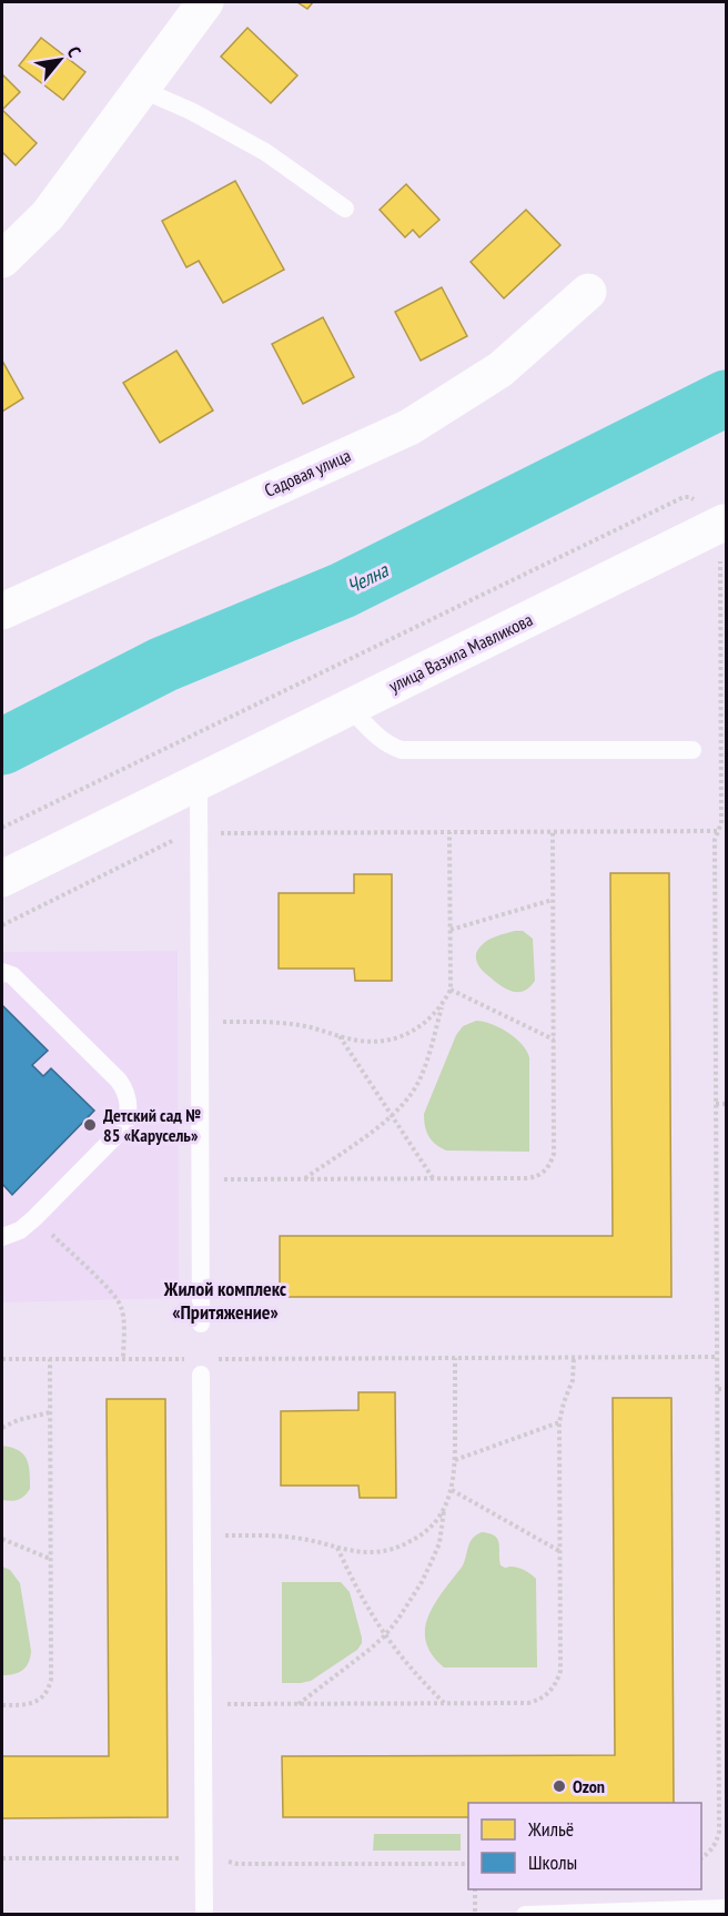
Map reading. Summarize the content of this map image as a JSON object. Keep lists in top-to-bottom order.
{
  "streets": {
    "street": ["Садовая улица", "улица Вазила Мавликова"]
  },
  "districts": ["Жилой комплекс «Притяжение»"],
  "water": ["Челна"],
  "places": ["Детский сад № 85 «Карусель»", "Ozon"],
  "legend": ["Жильё", "Школы"],
  "north": "top right"
}
